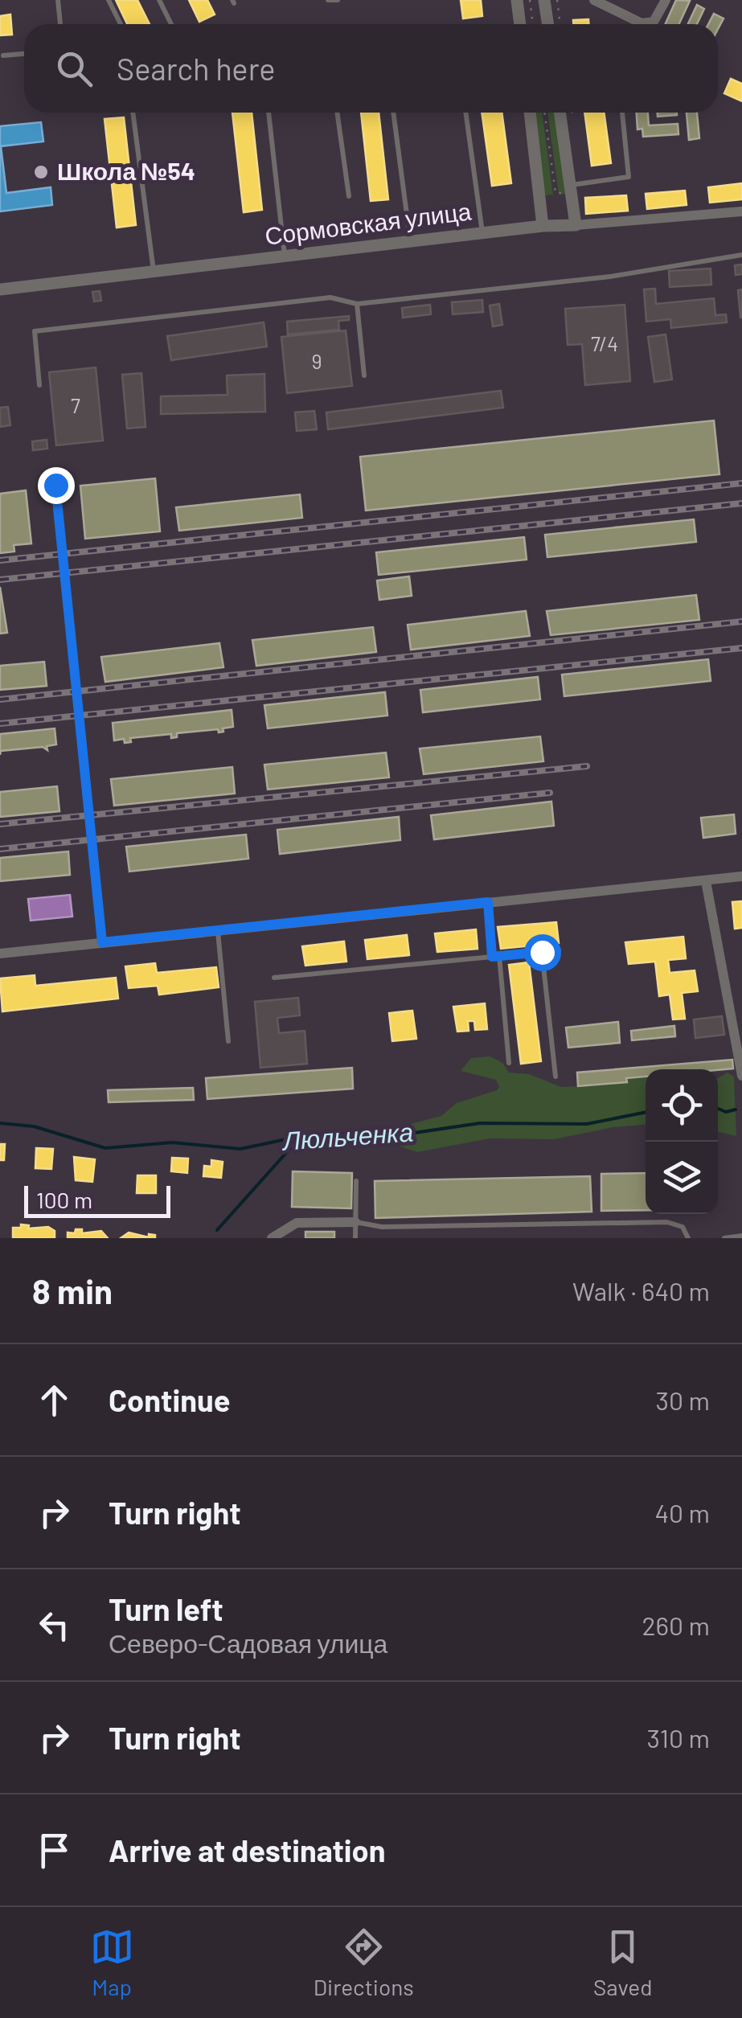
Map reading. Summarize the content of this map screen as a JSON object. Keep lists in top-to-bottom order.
{
  "streets": {
    "street": ["Сормовская улица"]
  },
  "water": ["Люльченка"],
  "places": ["Школа №54"],
  "house_numbers": ["7/4", "9", "7"],
  "scale_bar": "100 m",
  "page": {
    "search": "Search here",
    "scale": "100 m",
    "heading": ["8 min", "Walk · 640 m"],
    "list": [
      ["Continue", "30 m"],
      ["Turn right", "40 m"],
      ["Turn left", "Северо-Садовая улица", "260 m"],
      ["Turn right", "310 m"],
      "Arrive at destination"
    ],
    "nav": ["Map", "Directions", "Saved"]
  }
}
